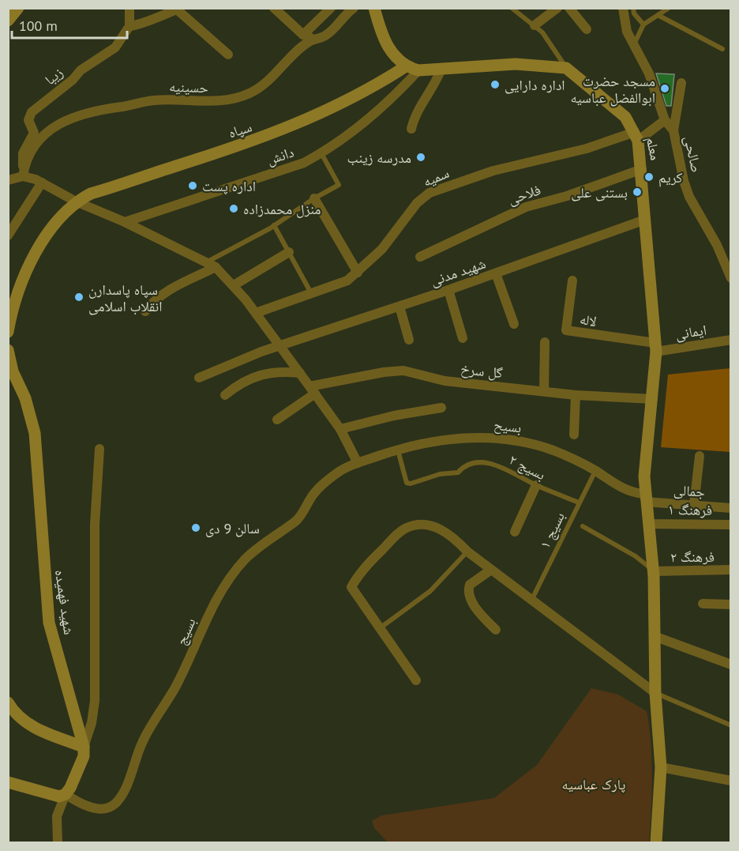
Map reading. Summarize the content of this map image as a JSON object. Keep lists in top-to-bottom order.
{
  "streets": {
    "street": [
      "زیبا",
      "حسینیه",
      "سپاه",
      "معلم",
      "صالحی",
      "دانش",
      "سمیه",
      "فلاحی",
      "شهید مدنی",
      "لاله",
      "ایمانی",
      "گل سرخ",
      "بسیح",
      "جمالی",
      "فرهنگ ۱",
      "فرهنگ ۲",
      "شهید فهمیده",
      "بسیج"
    ],
    "lane": ["بسیج ۲", "بسیج ۱"]
  },
  "crossings": [
    ["زیبا", "حسینیه"],
    ["معلم", "سمیه"],
    ["معلم", "فلاحی"],
    ["معلم", "شهید مدنی"],
    ["معلم", "لاله"],
    ["معلم", "ایمانی"],
    ["معلم", "گل سرخ"],
    ["معلم", "بسیح"],
    ["معلم", "جمالی"],
    ["معلم", "فرهنگ ۱"],
    ["معلم", "فرهنگ ۲"],
    ["صالحی", "سمیه"],
    ["لاله", "ایمانی"],
    ["بسیح", "بسیج ۲"],
    ["بسیح", "جمالی"],
    ["بسیح", "بسیج ۱"],
    ["بسیح", "بسیج"],
    ["بسیج ۲", "بسیج ۱"]
  ],
  "parks": ["پارک عباسیه"],
  "places": [
    "اداره دارایی",
    "مسجد حضرت ابوالفضل عباسیه",
    "مدرسه زینب",
    "کریم",
    "اداره پست",
    "بستنی علی",
    "منزل محمدزاده",
    "سپاه پاسدارن انقلاب اسلامی",
    "سالن 9 دی"
  ],
  "scale_bar": "100 m"
}
